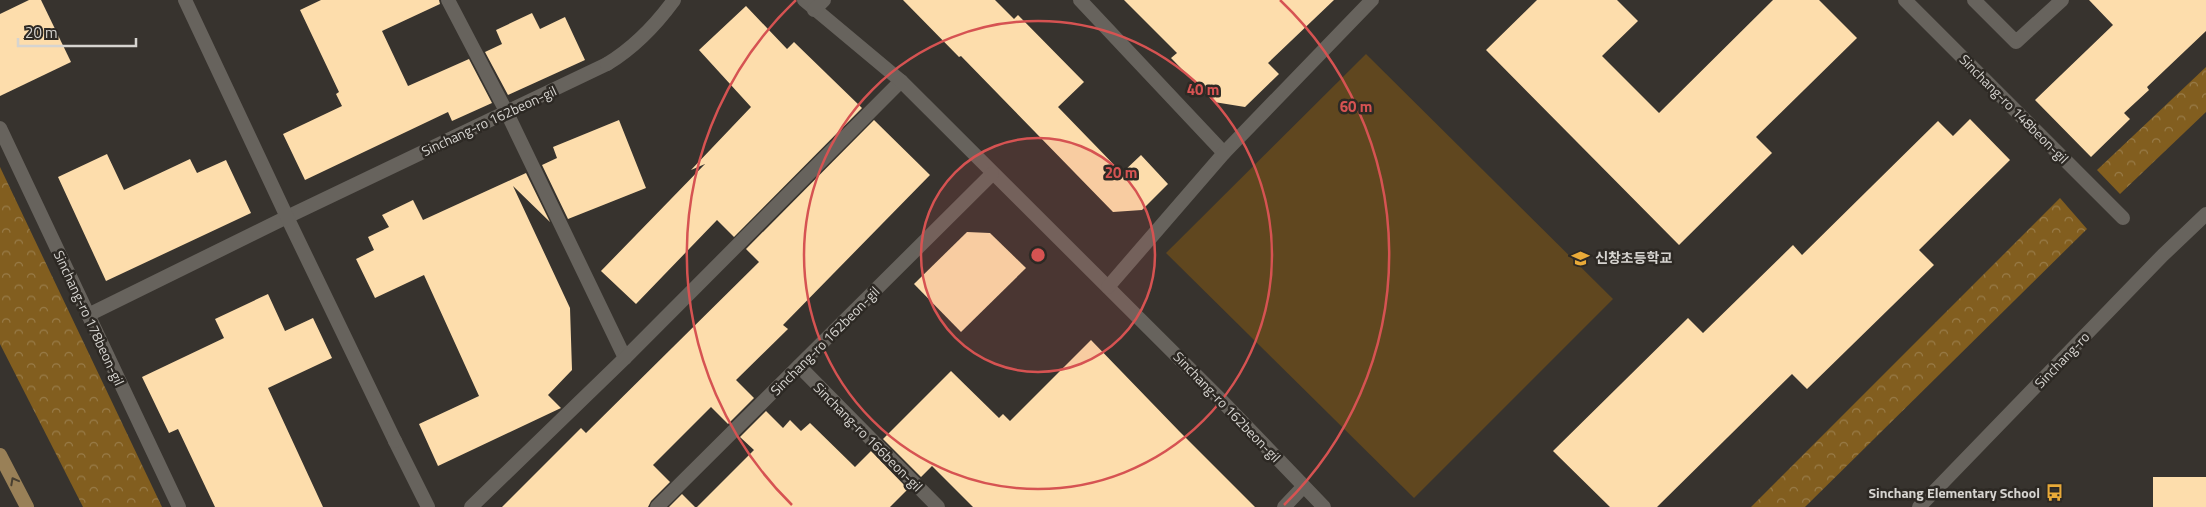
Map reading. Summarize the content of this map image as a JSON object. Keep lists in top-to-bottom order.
{
  "streets": {
    "street": [
      "Sinchang-ro 148beon-gil",
      "Sinchang-ro 162beon-gil",
      "Sinchang-ro 178beon-gil",
      "Sinchang-ro",
      "Sinchang-ro 166beon-gil"
    ]
  },
  "crossings": [
    ["Sinchang-ro 162beon-gil", "Sinchang-ro 178beon-gil"],
    ["Sinchang-ro 162beon-gil", "Sinchang-ro 166beon-gil"]
  ],
  "places": {
    "school or university": ["신창초등학교"],
    "bus stop": ["Sinchang Elementary School"]
  },
  "scale_bar": "20 m",
  "rings": ["40 m", "60 m", "20 m"]
}
